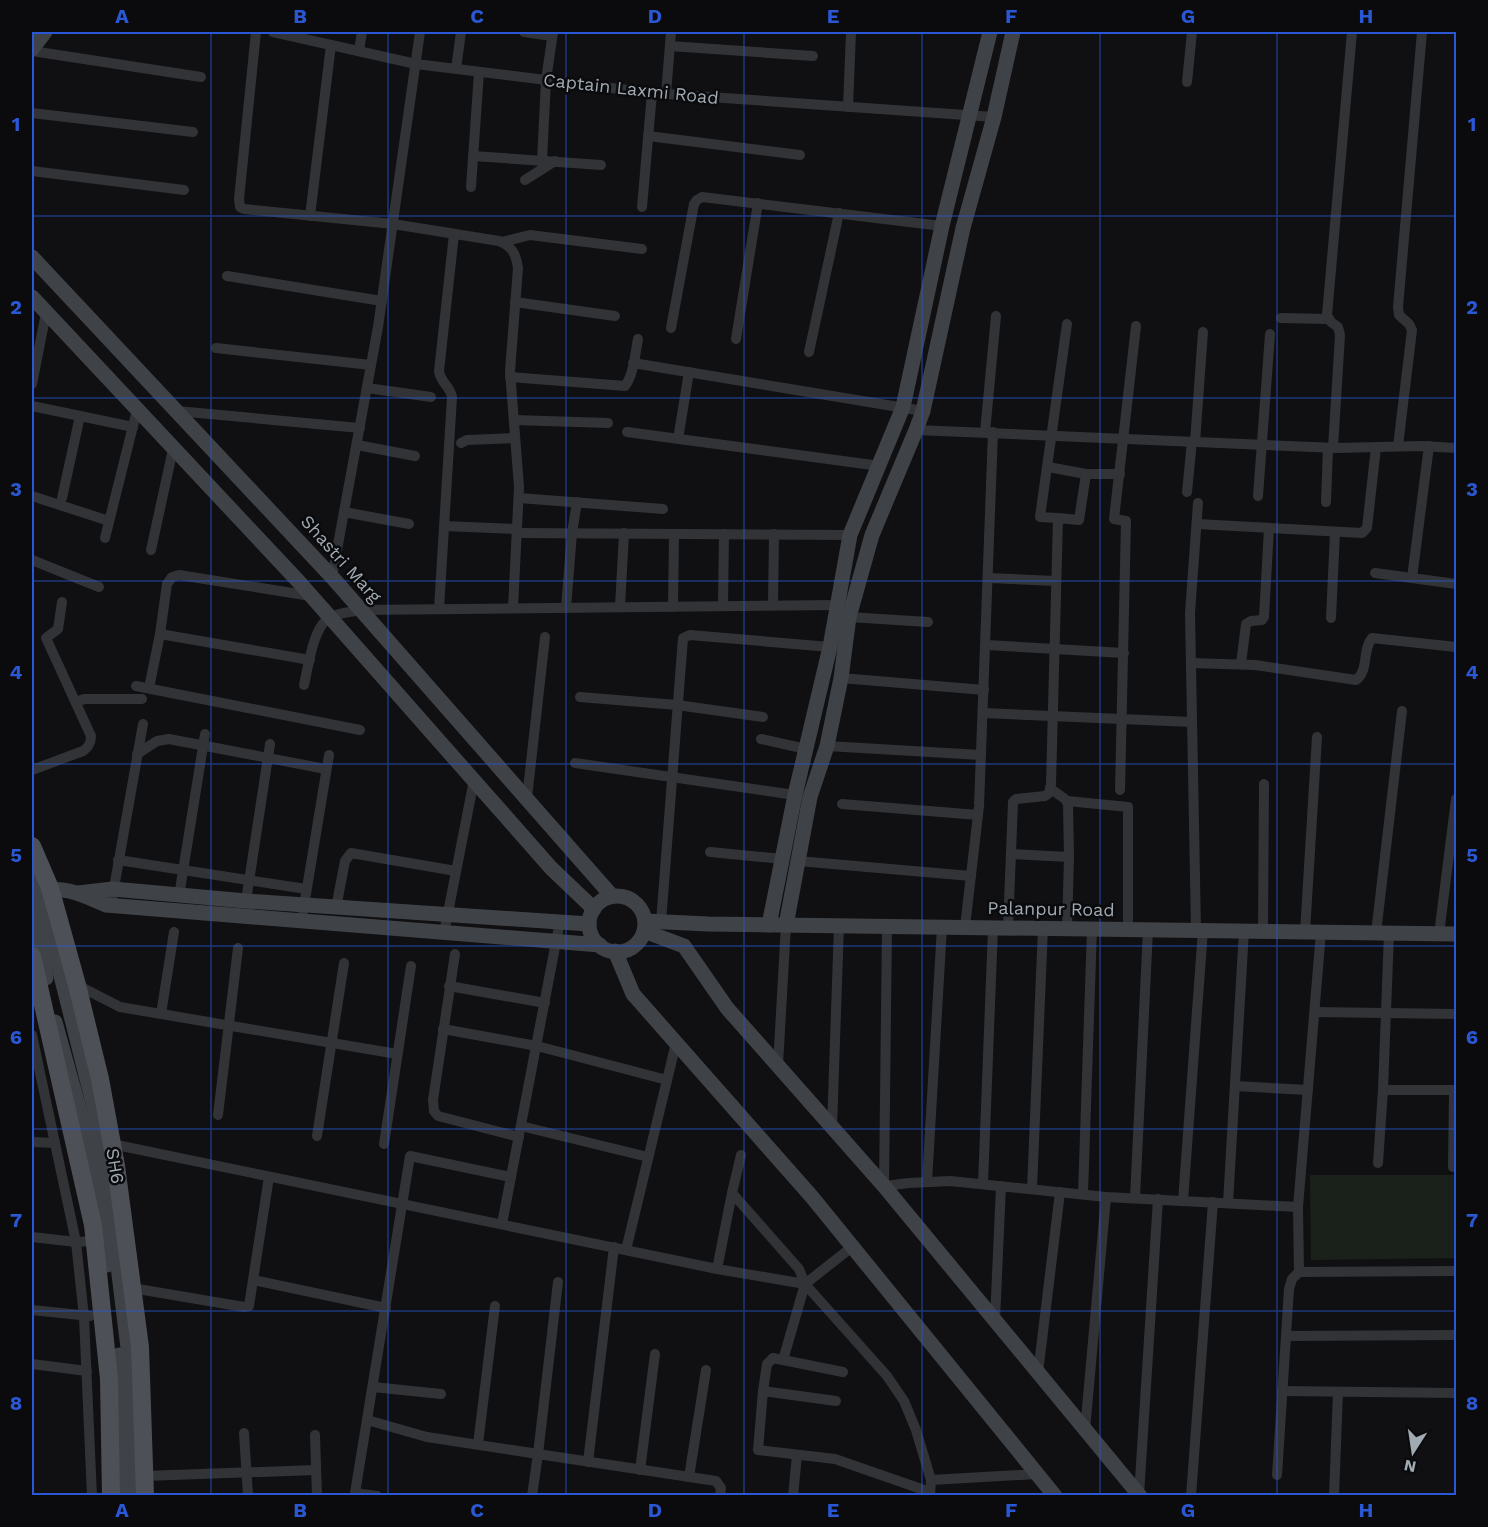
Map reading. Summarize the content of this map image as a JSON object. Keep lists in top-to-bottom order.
{
  "streets": {
    "main road": ["SH6"],
    "street": ["Captain Laxmi Road", "Shastri Marg", "Palanpur Road"]
  },
  "crossings": [
    ["Shastri Marg", "Palanpur Road"]
  ],
  "north": "bottom",
  "grid": {
    "columns": [
      "A",
      "B",
      "C",
      "D",
      "E",
      "F",
      "G",
      "H"
    ],
    "rows": [
      "1",
      "2",
      "3",
      "4",
      "5",
      "6",
      "7",
      "8"
    ]
  }
}
